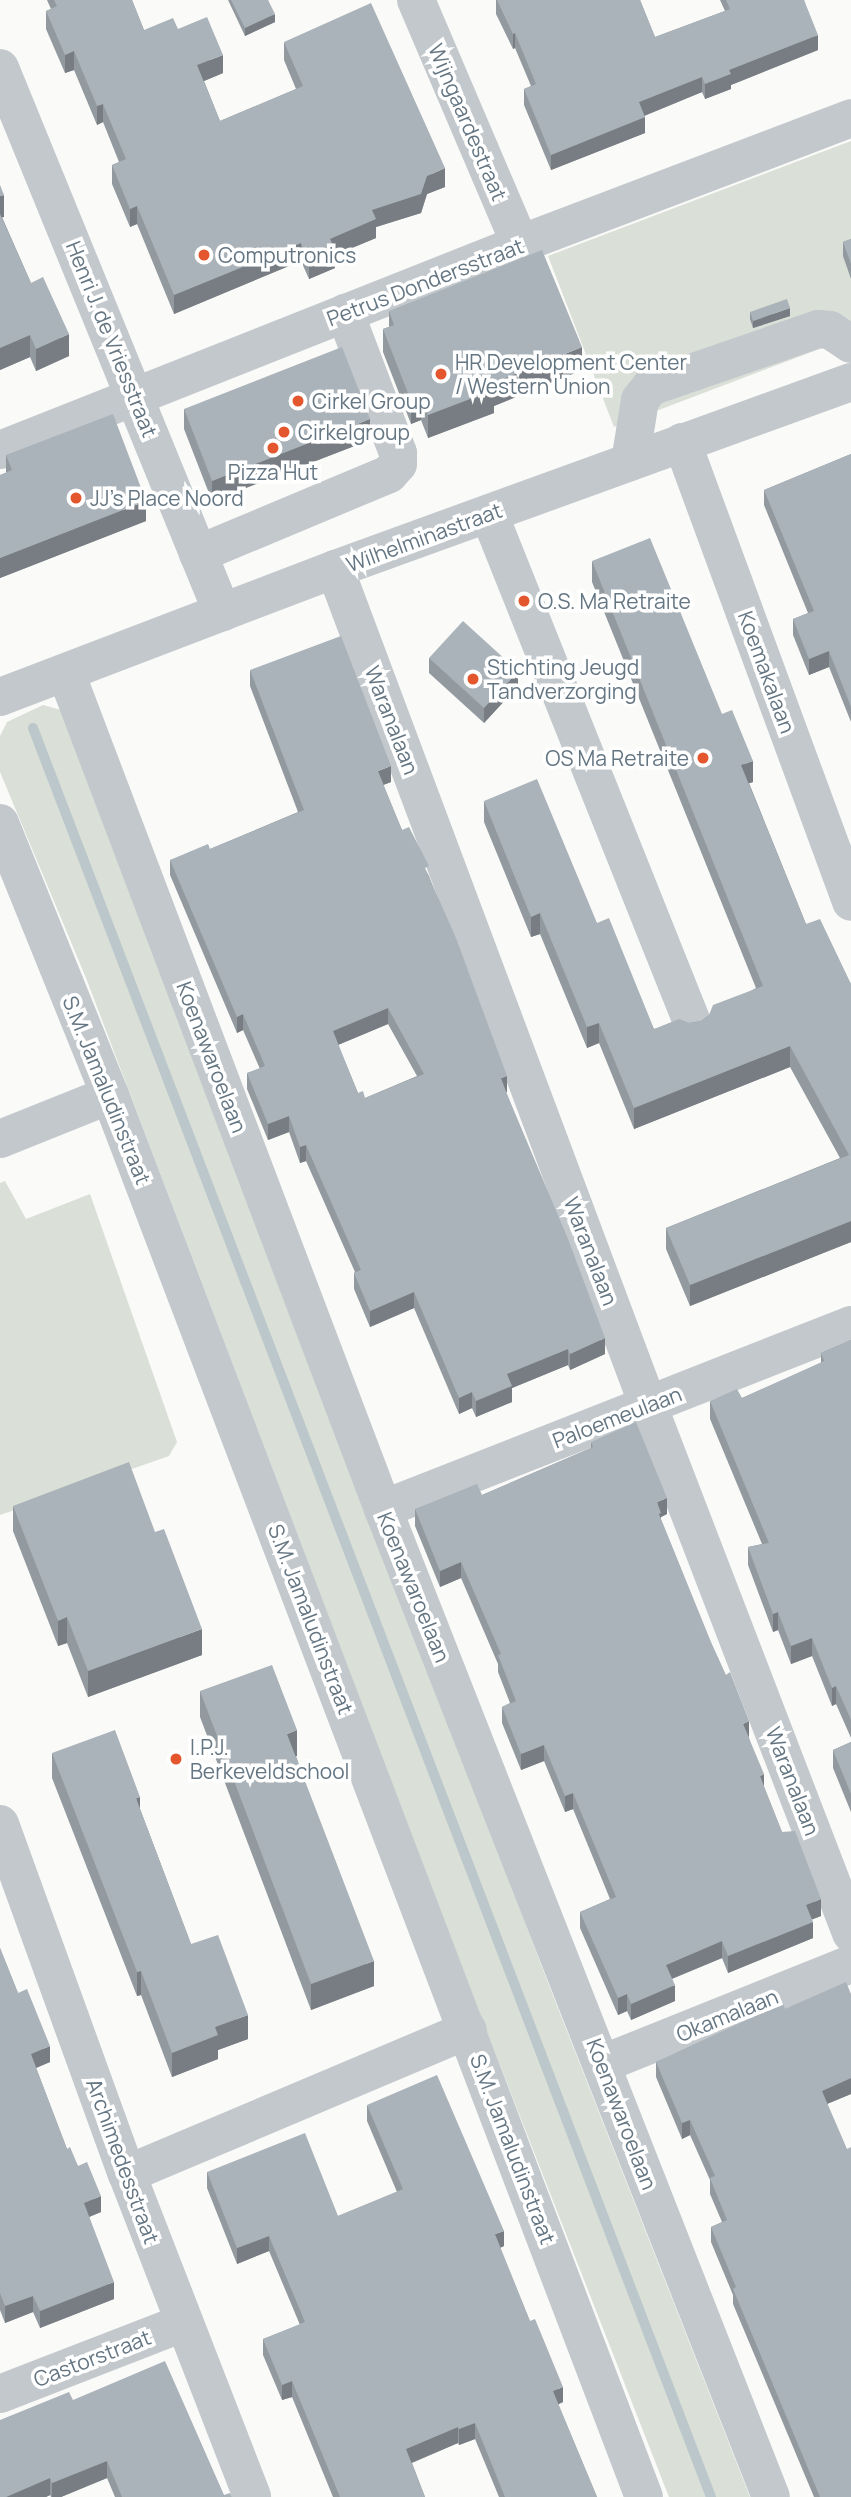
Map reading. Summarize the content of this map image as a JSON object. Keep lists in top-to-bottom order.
{
  "streets": {
    "street": [
      "Wijngaardestraat",
      "Petrus Dondersstraat",
      "Henri J. de Vriesstraat",
      "Wilhelminastraat",
      "Koemakalaan",
      "Waranalaan",
      "Koenawaroelaan",
      "S.M. Jamaludinstraat",
      "Paloemeulaan",
      "Okamalaan",
      "Archimedesstraat",
      "Castorstraat"
    ]
  },
  "crossings": [
    ["Wijngaardestraat", "Petrus Dondersstraat"],
    ["Petrus Dondersstraat", "Henri J. de Vriesstraat"],
    ["Henri J. de Vriesstraat", "Wilhelminastraat"],
    ["Wilhelminastraat", "Koemakalaan"],
    ["Wilhelminastraat", "Waranalaan"],
    ["Wilhelminastraat", "Koenawaroelaan"],
    ["Waranalaan", "Paloemeulaan"],
    ["Koenawaroelaan", "Paloemeulaan"],
    ["Koenawaroelaan", "Okamalaan"],
    ["Archimedesstraat", "Castorstraat"]
  ],
  "places": [
    "Computronics",
    "HR Development Center / Western Union",
    "Cirkel Group",
    "Cirkelgroup",
    "Pizza Hut",
    "JJ's Place Noord",
    "O.S. Ma Retraite",
    "Stichting Jeugd Tandverzorging",
    "OS Ma Retraite",
    "I.P.J. Berkeveldschool"
  ]
}
